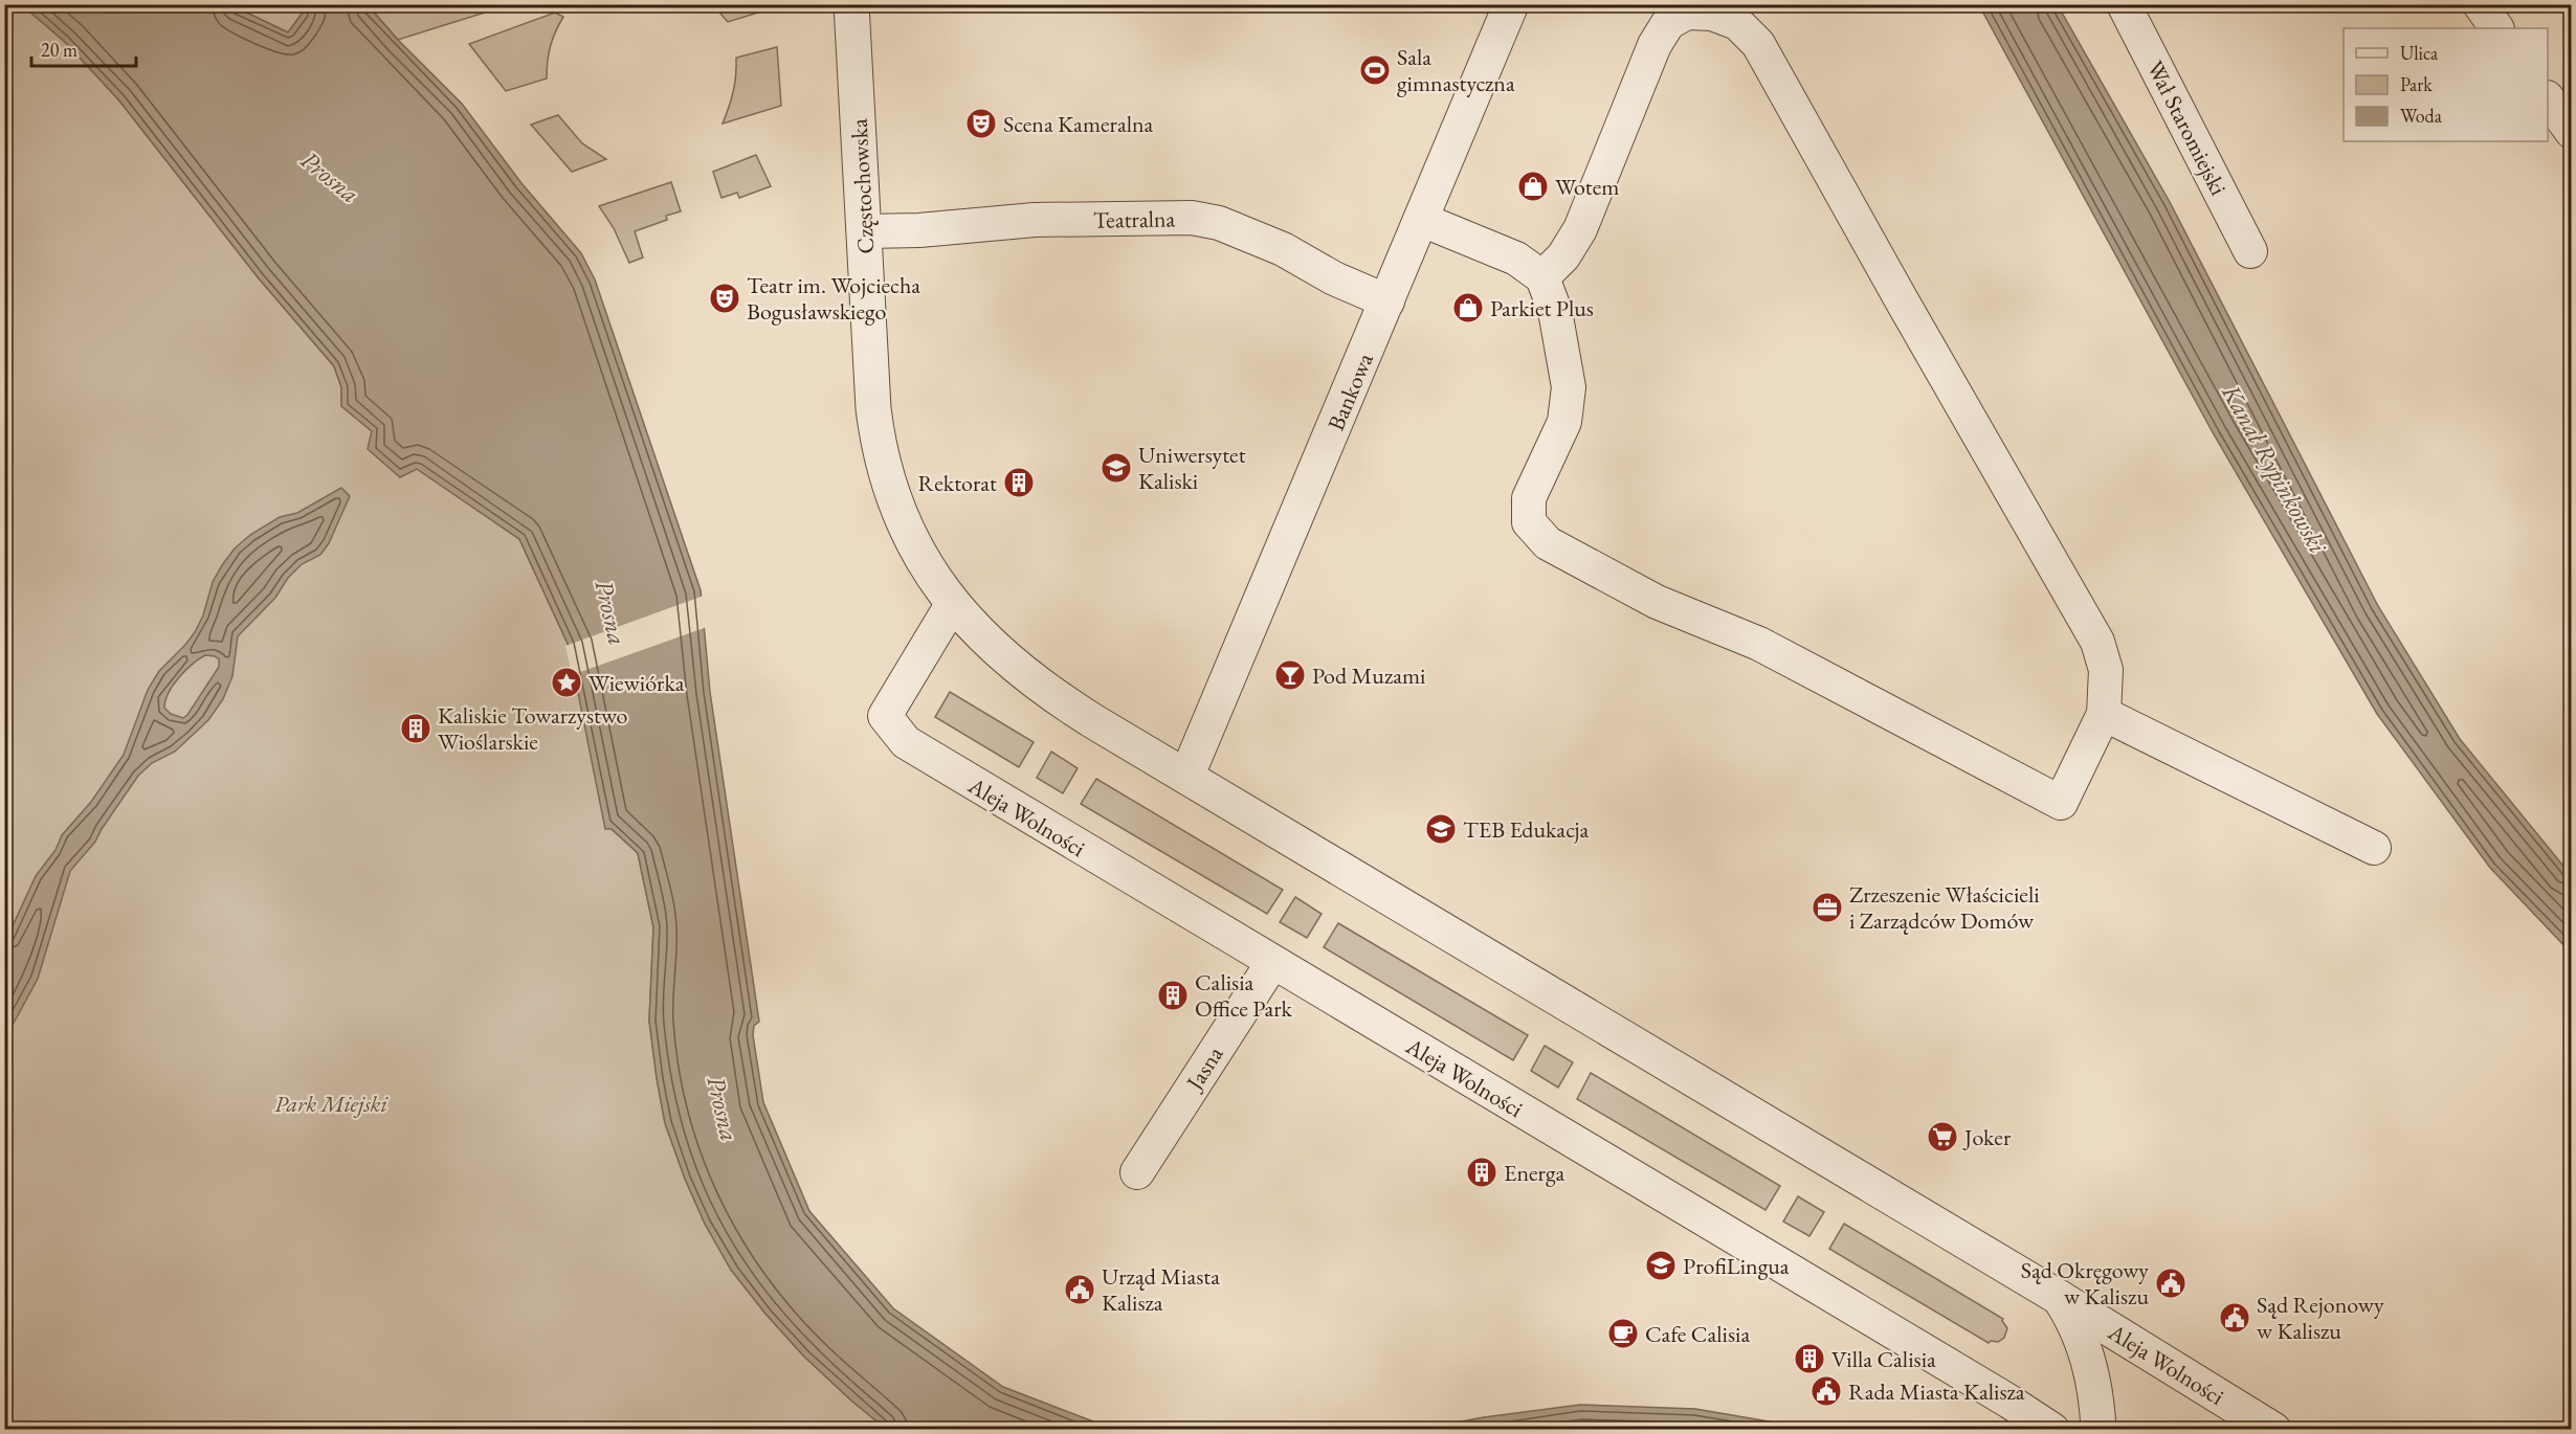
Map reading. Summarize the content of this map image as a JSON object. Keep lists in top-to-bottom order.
{
  "streets": {
    "street": [
      "Wał Staromiejski",
      "Częstochowska",
      "Teatralna",
      "Bankowa",
      "Aleja Wolności",
      "Jasna"
    ]
  },
  "crossings": [
    ["Częstochowska", "Teatralna"],
    ["Częstochowska", "Aleja Wolności"],
    ["Teatralna", "Bankowa"],
    ["Bankowa", "Aleja Wolności"],
    ["Aleja Wolności", "Jasna"]
  ],
  "water": ["Prosna", "Kanał Rypinkowski"],
  "parks": ["Park Miejski"],
  "places": {
    "sports": ["Sala gimnastyczna"],
    "theatre": ["Scena Kameralna", "Teatr im. Wojciecha Bogusławskiego"],
    "shop": ["Wotem", "Parkiet Plus"],
    "school or university": ["Uniwersytet Kaliski", "TEB Edukacja", "ProfiLingua"],
    "building": [
      "Rektorat",
      "Kaliskie Towarzystwo Wioślarskie",
      "Calisia Office Park",
      "Energa",
      "Villa Calisia"
    ],
    "bar": ["Pod Muzami"],
    "place": ["Wiewiórka"],
    "office": ["Zrzeszenie Właścicieli i Zarządców Domów"],
    "supermarket": ["Joker"],
    "public building": [
      "Sąd Okręgowy w Kaliszu",
      "Urząd Miasta Kalisza",
      "Sąd Rejonowy w Kaliszu",
      "Rada Miasta Kalisza"
    ],
    "cafe": ["Cafe Calisia"]
  },
  "legend": ["Ulica", "Park", "Woda"],
  "scale_bar": "20 m"
}
